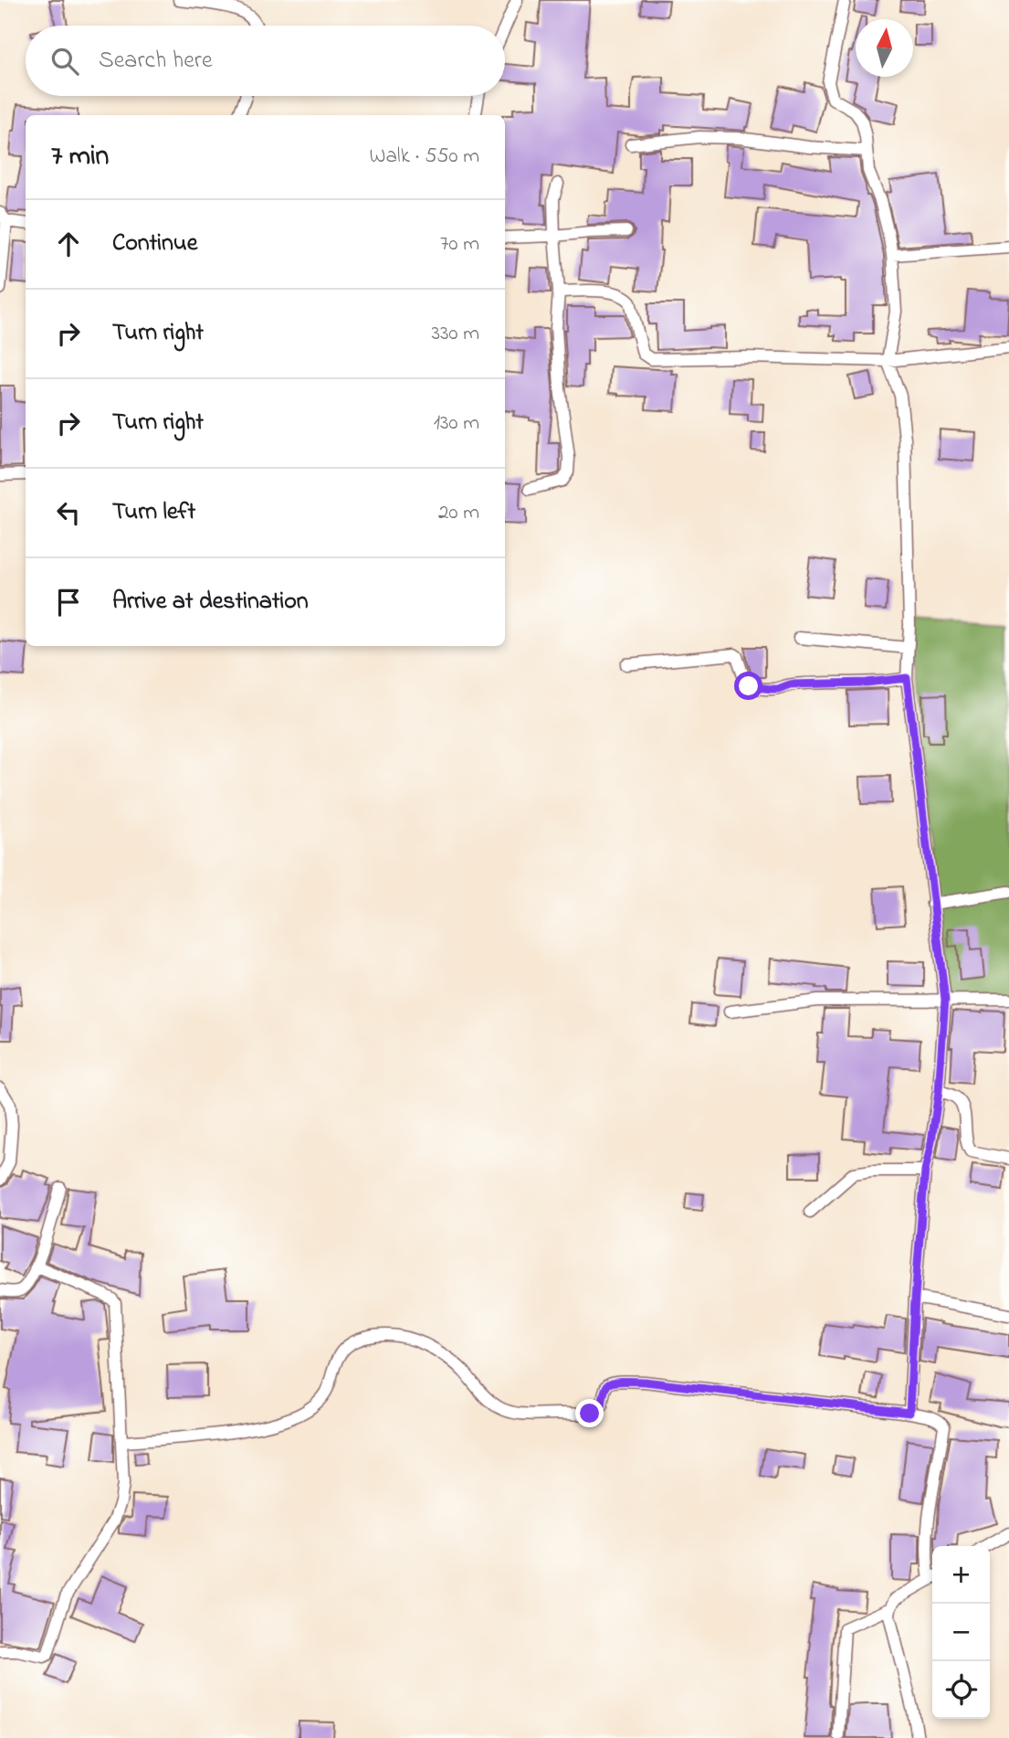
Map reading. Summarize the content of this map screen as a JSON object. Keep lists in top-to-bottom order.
{
  "north": "top",
  "page": {
    "search": "Search here",
    "heading": ["7 min", "Walk · 550 m"],
    "list": [
      ["Continue", "70 m"],
      ["Turn right", "330 m"],
      ["Turn right", "130 m"],
      ["Turn left", "20 m"],
      "Arrive at destination"
    ],
    "map_buttons": ["+", "−"]
  }
}
